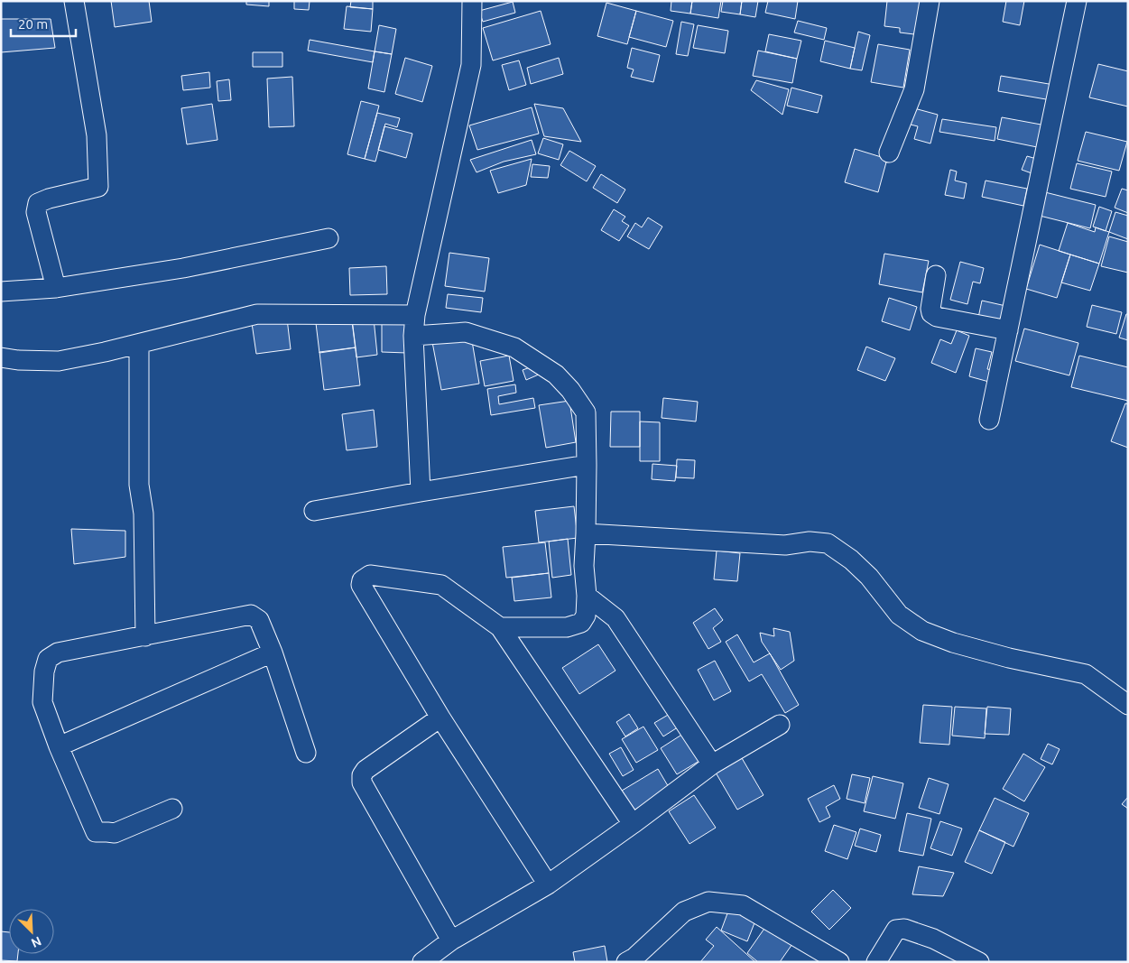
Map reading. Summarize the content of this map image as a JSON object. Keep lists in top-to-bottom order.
{
  "scale_bar": "20 m",
  "north": "bottom right"
}
